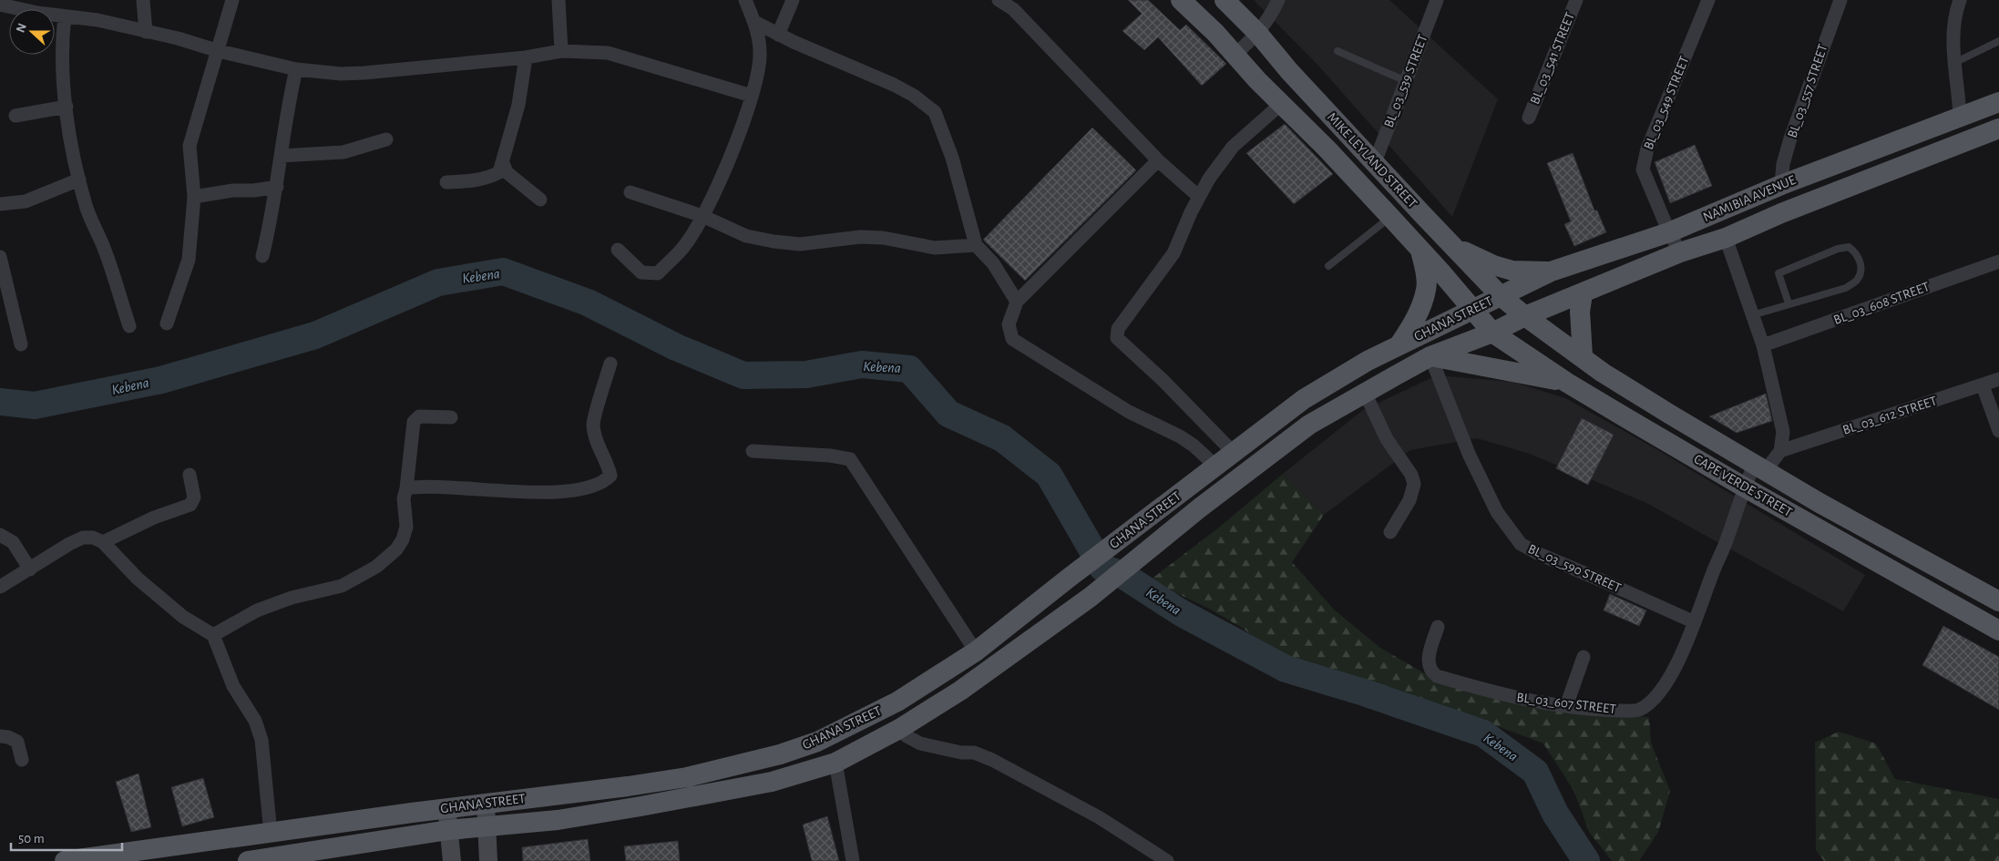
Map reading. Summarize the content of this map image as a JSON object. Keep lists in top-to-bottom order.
{
  "streets": {
    "main road": [
      "MIKE LEYLAND STREET",
      "NAMIBIA AVENUE",
      "GHANA STREET",
      "CAPE VERDE STREET"
    ],
    "street": [
      "BL_03_541 STREET",
      "BL_03_539 STREET",
      "BL_03_557 STREET",
      "BL_03_549 STREET",
      "BL_03_608 STREET",
      "BL_03_612 STREET",
      "BL_03_590 STREET",
      "BL_03_607 STREET"
    ]
  },
  "crossings": [
    ["BL_03_539 STREET", "MIKE LEYLAND STREET"],
    ["BL_03_557 STREET", "NAMIBIA AVENUE"],
    ["BL_03_549 STREET", "NAMIBIA AVENUE"],
    ["MIKE LEYLAND STREET", "NAMIBIA AVENUE"],
    ["MIKE LEYLAND STREET", "GHANA STREET"],
    ["MIKE LEYLAND STREET", "CAPE VERDE STREET"],
    ["NAMIBIA AVENUE", "GHANA STREET"],
    ["NAMIBIA AVENUE", "CAPE VERDE STREET"],
    ["GHANA STREET", "CAPE VERDE STREET"],
    ["GHANA STREET", "BL_03_590 STREET"],
    ["BL_03_612 STREET", "BL_03_607 STREET"],
    ["CAPE VERDE STREET", "BL_03_607 STREET"],
    ["BL_03_590 STREET", "BL_03_607 STREET"]
  ],
  "water": ["Kebena"],
  "scale_bar": "50 m",
  "north": "left"
}
